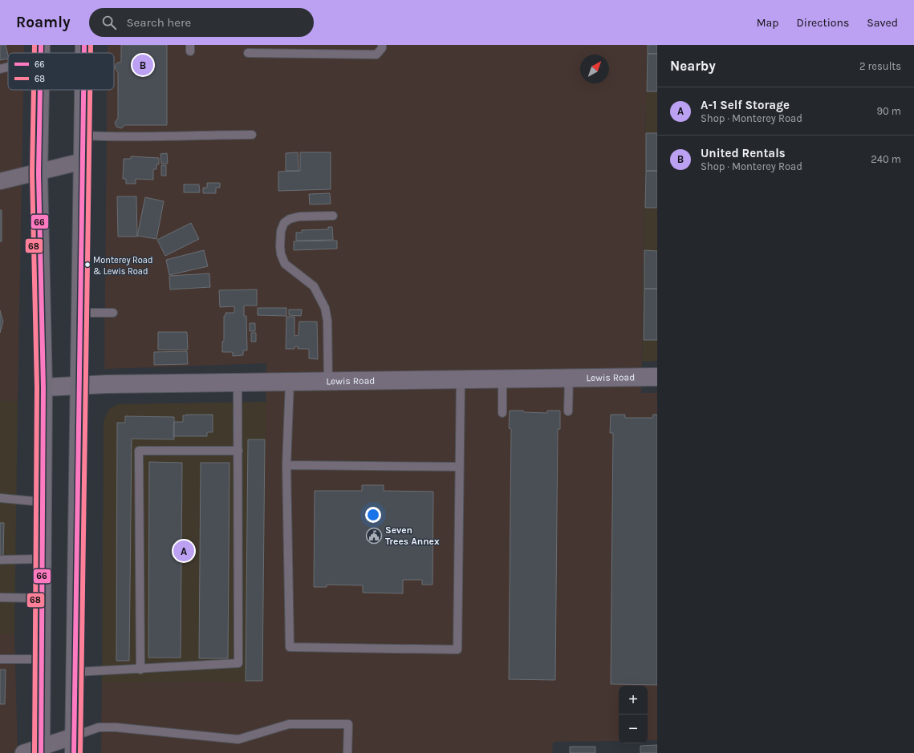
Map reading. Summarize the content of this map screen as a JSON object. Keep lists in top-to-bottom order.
{
  "streets": {
    "street": ["Lewis Road"]
  },
  "places": {
    "other": ["Monterey Road & Lewis Road"],
    "public building": ["Seven Trees Annex"]
  },
  "lines": ["transit line 66", "transit line 68"],
  "legend": ["66", "68"],
  "north": "top right",
  "page": {
    "header": "Roamly",
    "search": "Search here",
    "nav": ["Map", "Directions", "Saved"],
    "heading": ["Nearby", "2 results"],
    "pins": ["B", "A"],
    "list": [
      {
        "mark": "A",
        "name": "A-1 Self Storage",
        "note": "Shop · Monterey Road",
        "value": "90 m"
      },
      {
        "mark": "B",
        "name": "United Rentals",
        "note": "Shop · Monterey Road",
        "value": "240 m"
      }
    ],
    "map_buttons": ["+", "−"]
  }
}
